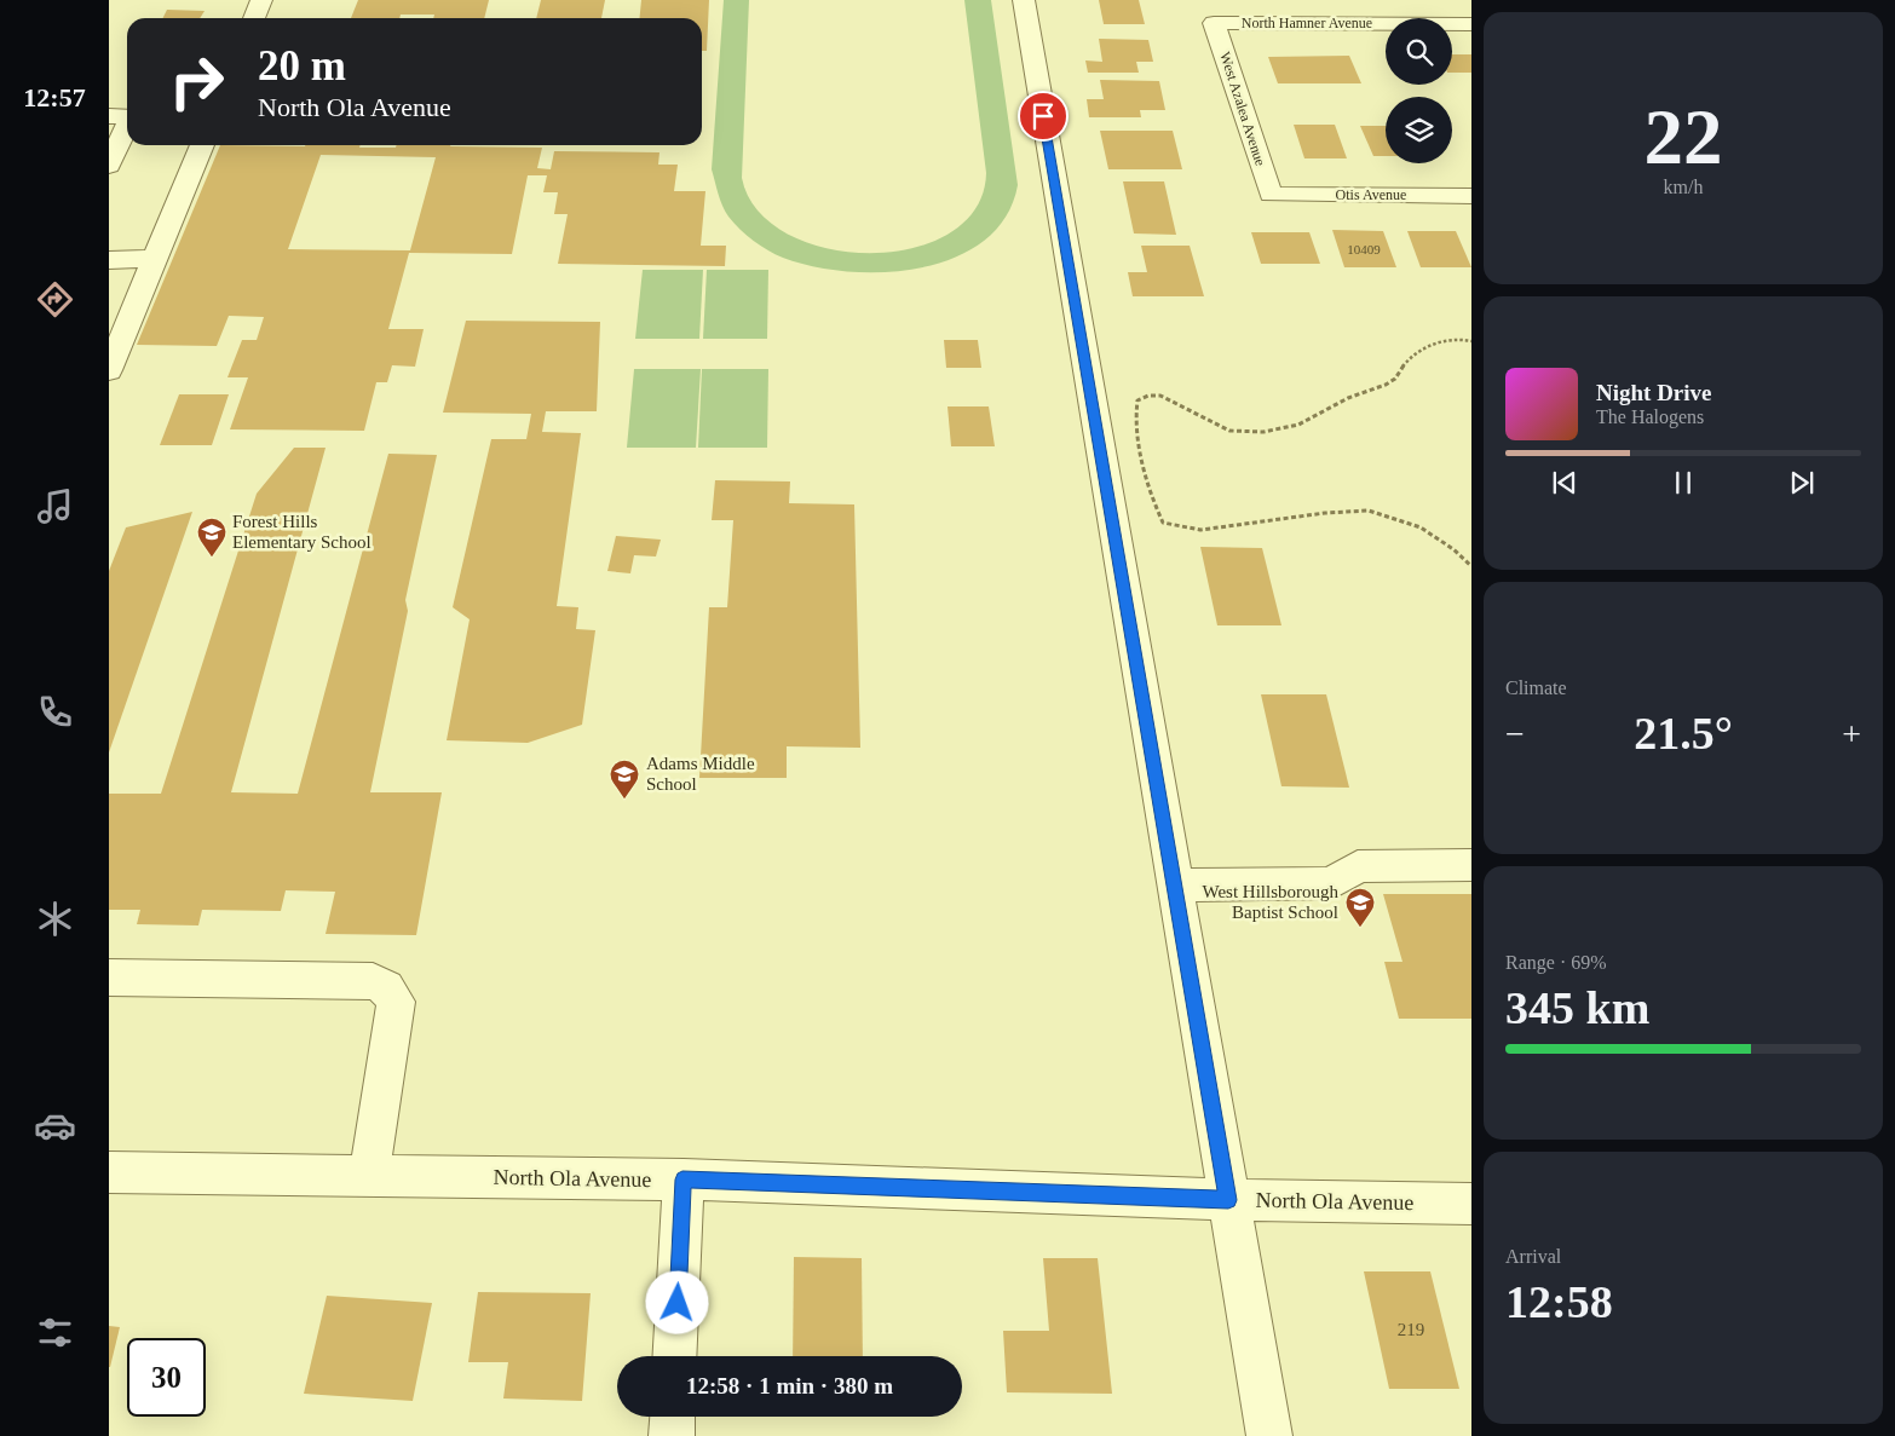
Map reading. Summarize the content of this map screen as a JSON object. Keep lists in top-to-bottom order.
{
  "streets": {
    "street": [
      "North Hamner Avenue",
      "West Azalea Avenue",
      "Otis Avenue",
      "North Ola Avenue"
    ]
  },
  "crossings": [
    ["North Hamner Avenue", "West Azalea Avenue"],
    ["West Azalea Avenue", "Otis Avenue"]
  ],
  "places": {
    "school or university": ["Forest Hills Elementary School", "Adams Middle School", "West Hillsborough Baptist School"]
  },
  "house_numbers": ["10409", "219"],
  "page": {
    "tabs": "12:57",
    "tile": [
      ["22", "km/h"],
      "Climate",
      ["Range · 69%", "345 km"],
      ["Arrival", "12:58"]
    ],
    "turn": ["20 m", "North Ola Avenue"],
    "song": ["Night Drive", "The Halogens"],
    "heat": ["−", "21.5°", "+"],
    "limit": "30",
    "trip": "12:58 · 1 min · 380 m"
  }
}
